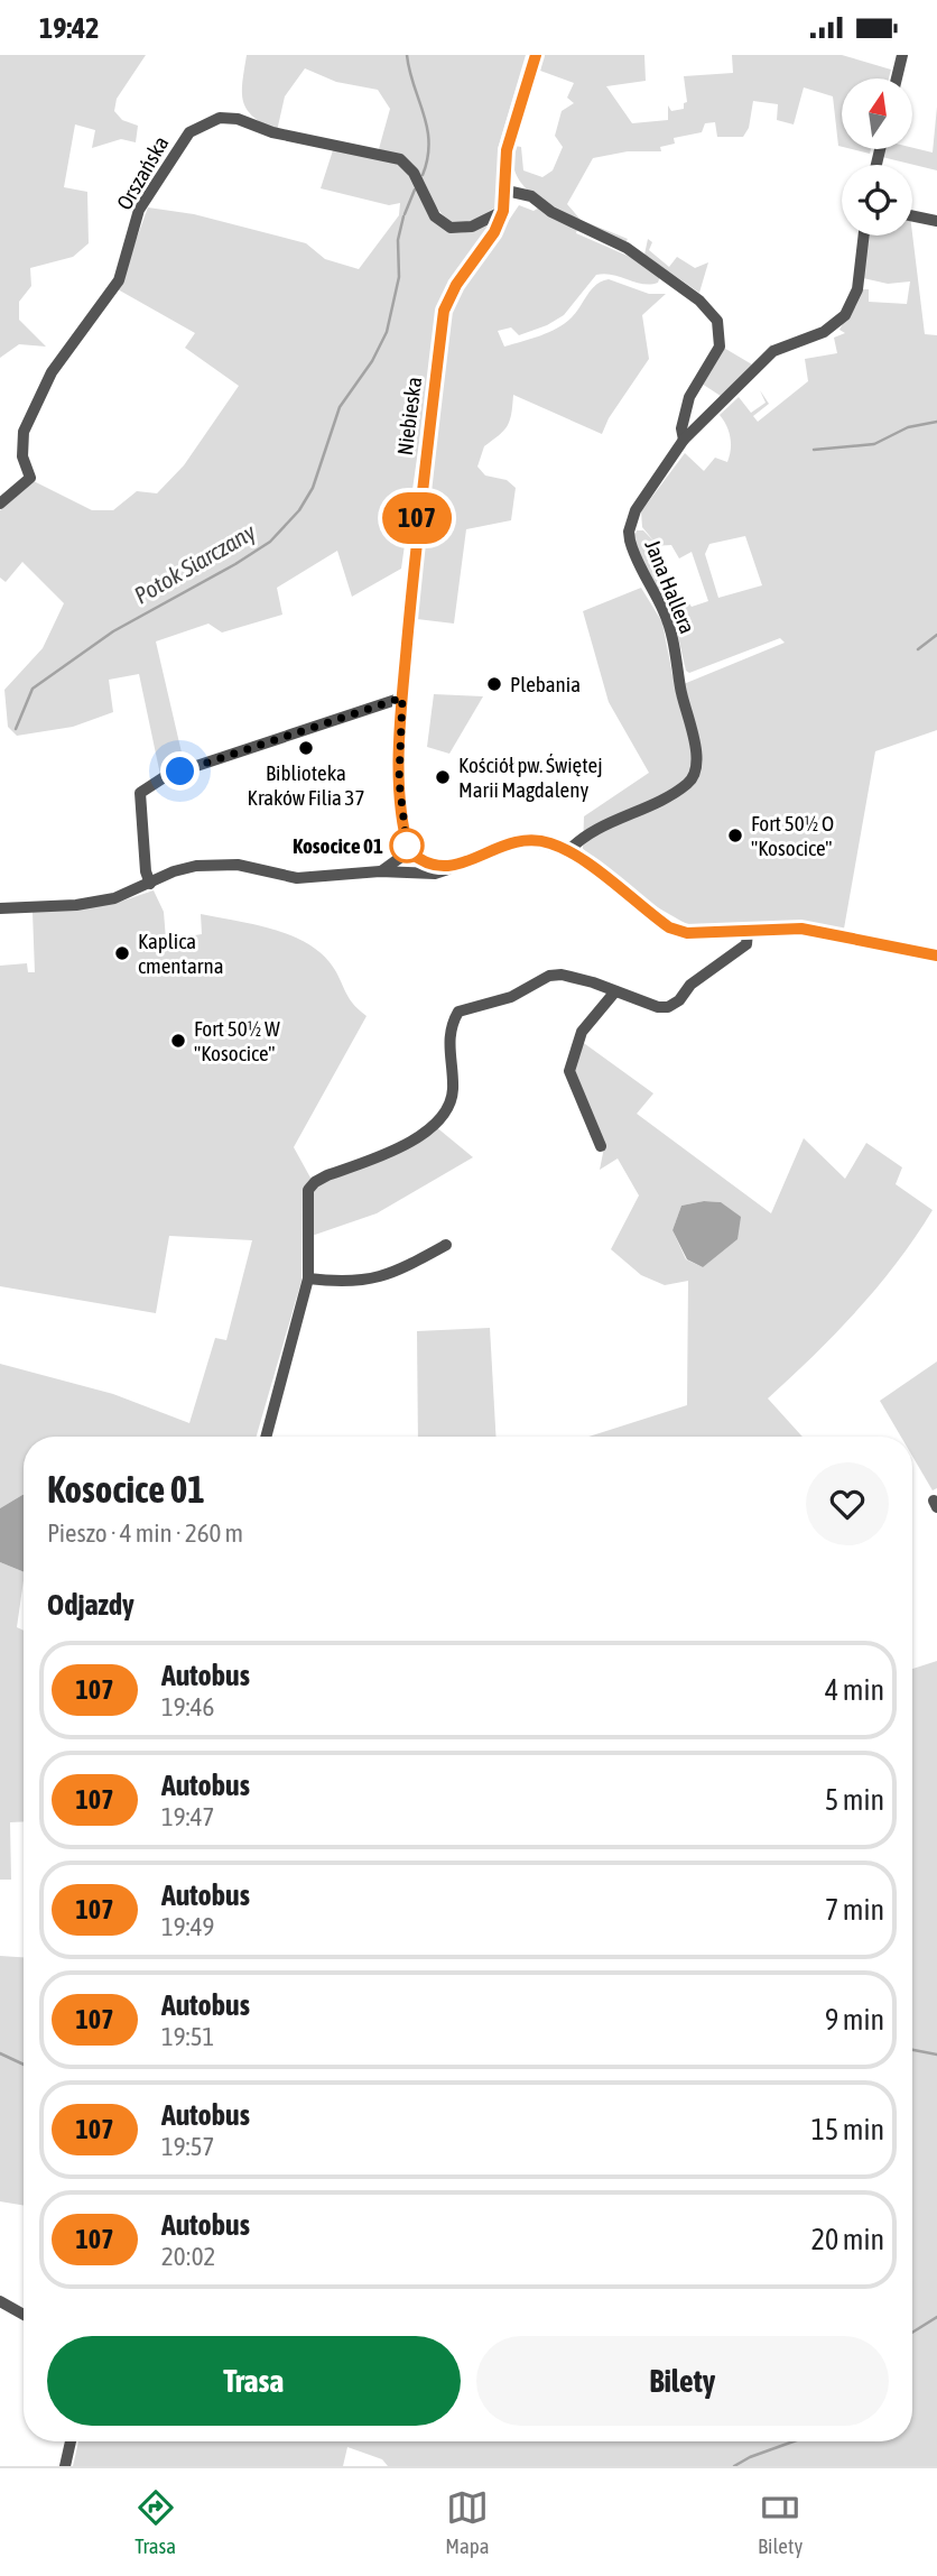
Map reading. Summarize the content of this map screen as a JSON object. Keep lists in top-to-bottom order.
{
  "streets": {
    "street": ["Orszańska", "Niebieska", "Jana Hallera"]
  },
  "crossings": [
    ["Orszańska", "Niebieska"]
  ],
  "water": ["Potok Siarczany"],
  "places": [
    "Plebania",
    "Biblioteka Kraków Filia 37",
    "Kościół pw. Świętej Marii Magdaleny",
    "Fort 50½ O \"Kosocice\"",
    "Kosocice 01",
    "Kaplica cmentarna",
    "Fort 50½ W \"Kosocice\""
  ],
  "lines": ["bus line 107"],
  "north": "top",
  "page": {
    "status": "19:42",
    "on_map": "107",
    "heading": [
      ["Kosocice 01", "Pieszo · 4 min · 260 m"],
      "Odjazdy"
    ],
    "list": [
      {
        "mark": "107",
        "name": "Autobus",
        "note": "19:46",
        "value": "4 min"
      },
      {
        "mark": "107",
        "name": "Autobus",
        "note": "19:47",
        "value": "5 min"
      },
      {
        "mark": "107",
        "name": "Autobus",
        "note": "19:49",
        "value": "7 min"
      },
      {
        "mark": "107",
        "name": "Autobus",
        "note": "19:51",
        "value": "9 min"
      },
      {
        "mark": "107",
        "name": "Autobus",
        "note": "19:57",
        "value": "15 min"
      },
      {
        "mark": "107",
        "name": "Autobus",
        "note": "20:02",
        "value": "20 min"
      }
    ],
    "buttons": ["Trasa", "Bilety"],
    "tabs": ["Trasa", "Mapa", "Bilety"]
  }
}
